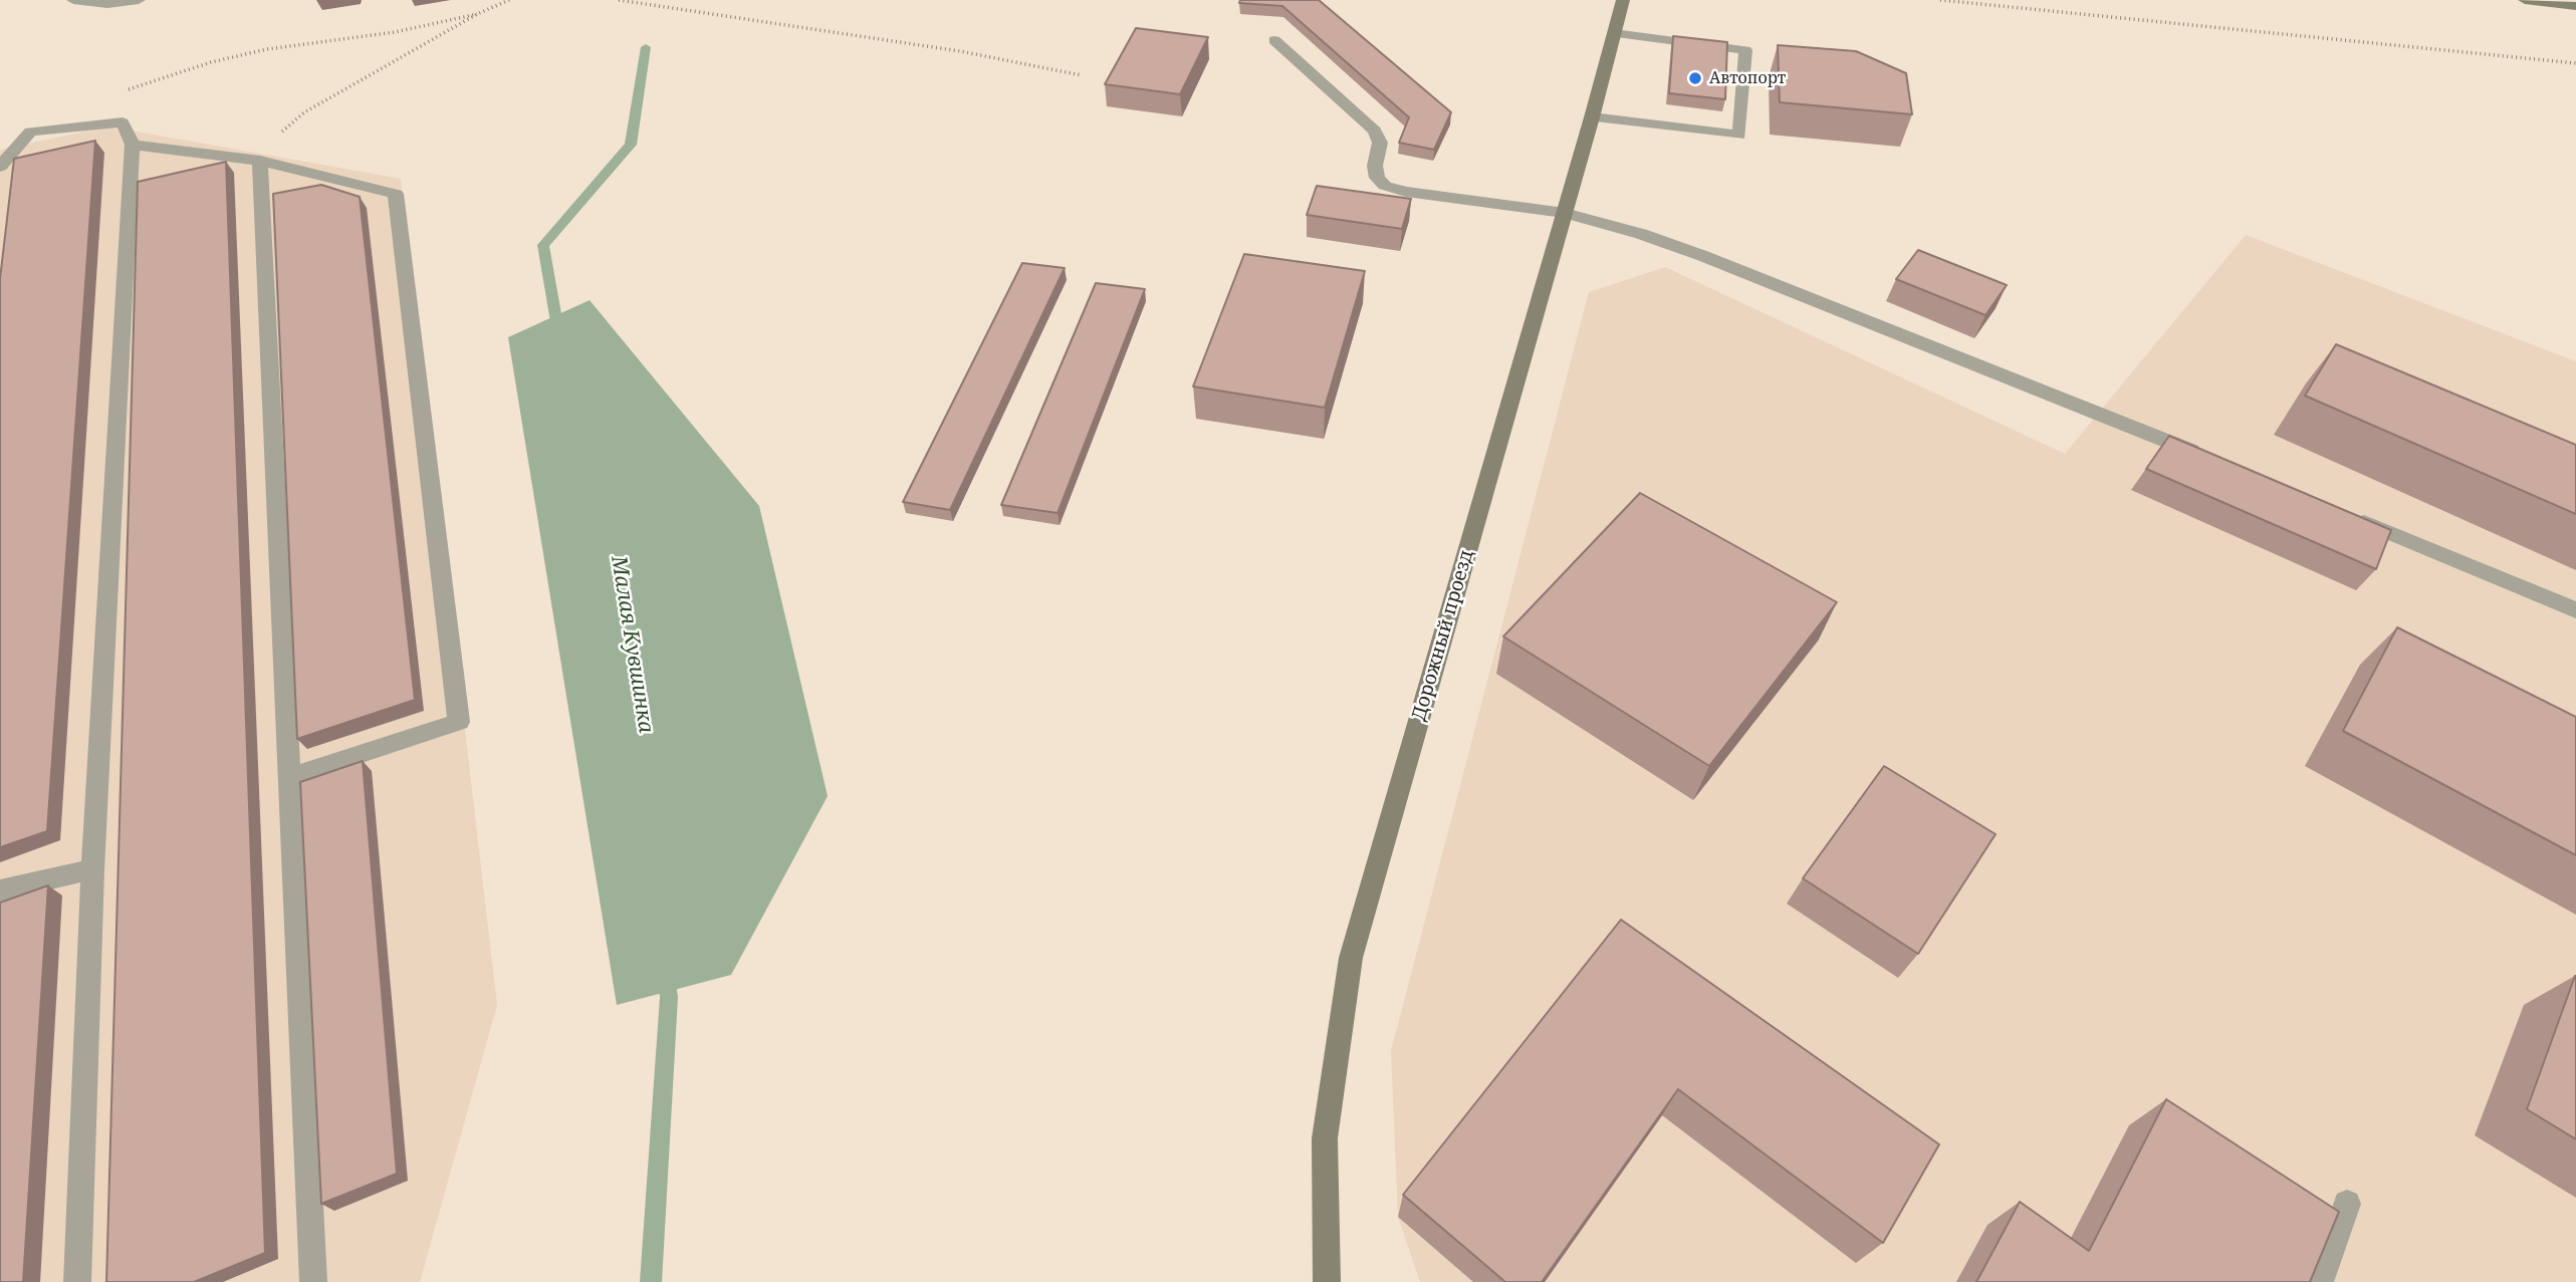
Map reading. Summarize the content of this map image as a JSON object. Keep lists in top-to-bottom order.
{
  "streets": {
    "street": ["Дорожный проезд"]
  },
  "water": ["Малая Кувшинка"],
  "places": ["Автопорт"]
}
